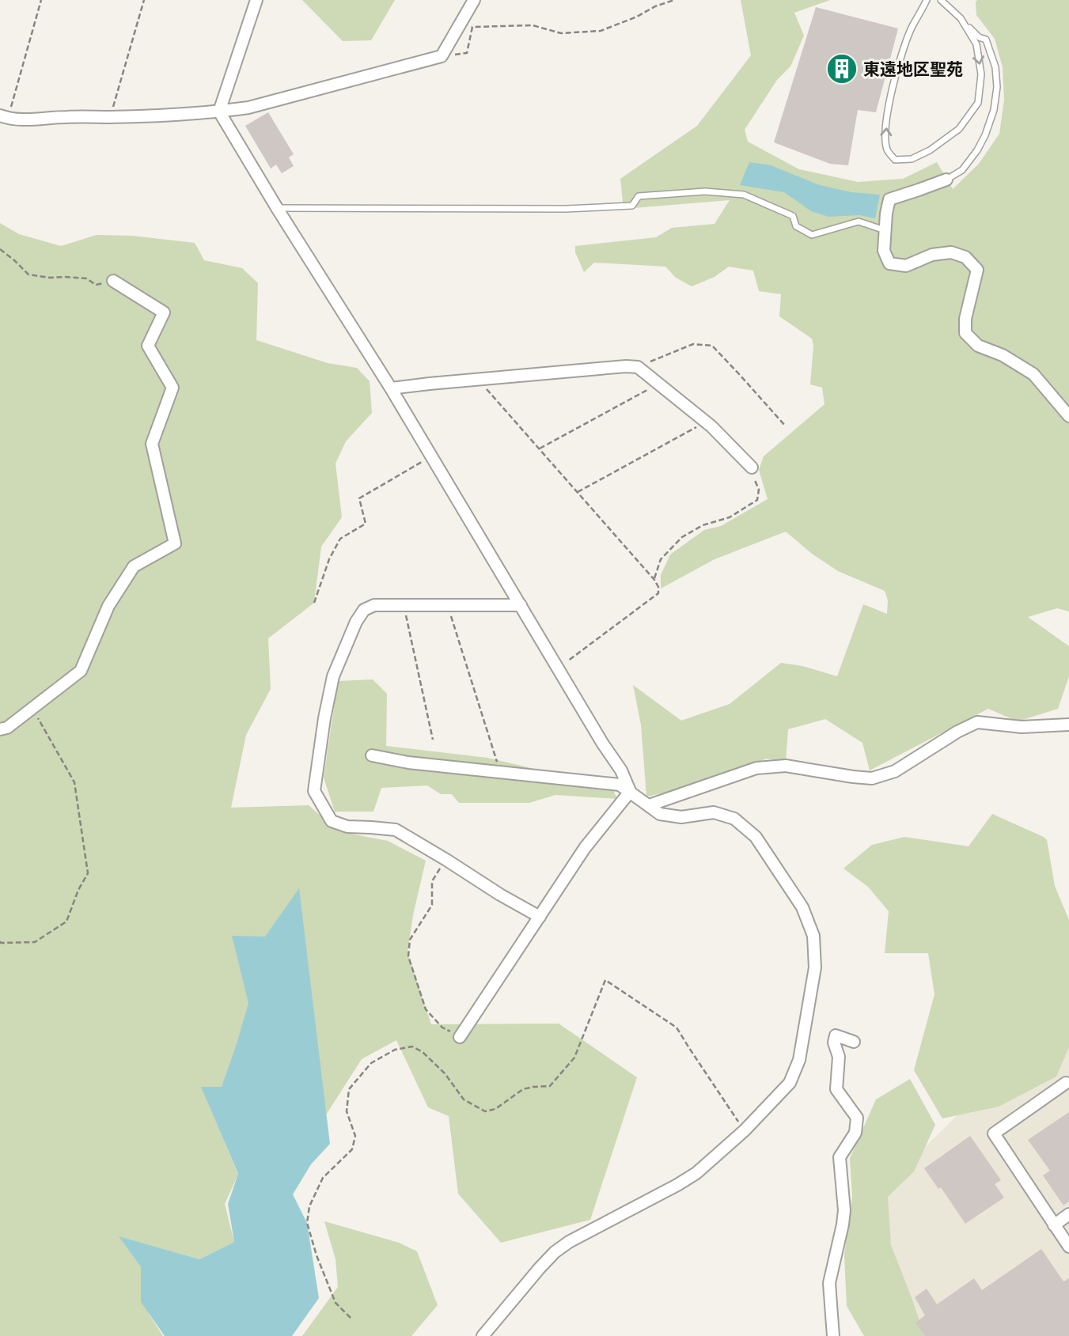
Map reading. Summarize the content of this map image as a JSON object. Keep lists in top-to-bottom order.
{
  "places": {
    "building": ["東遠地区聖苑"]
  }
}
